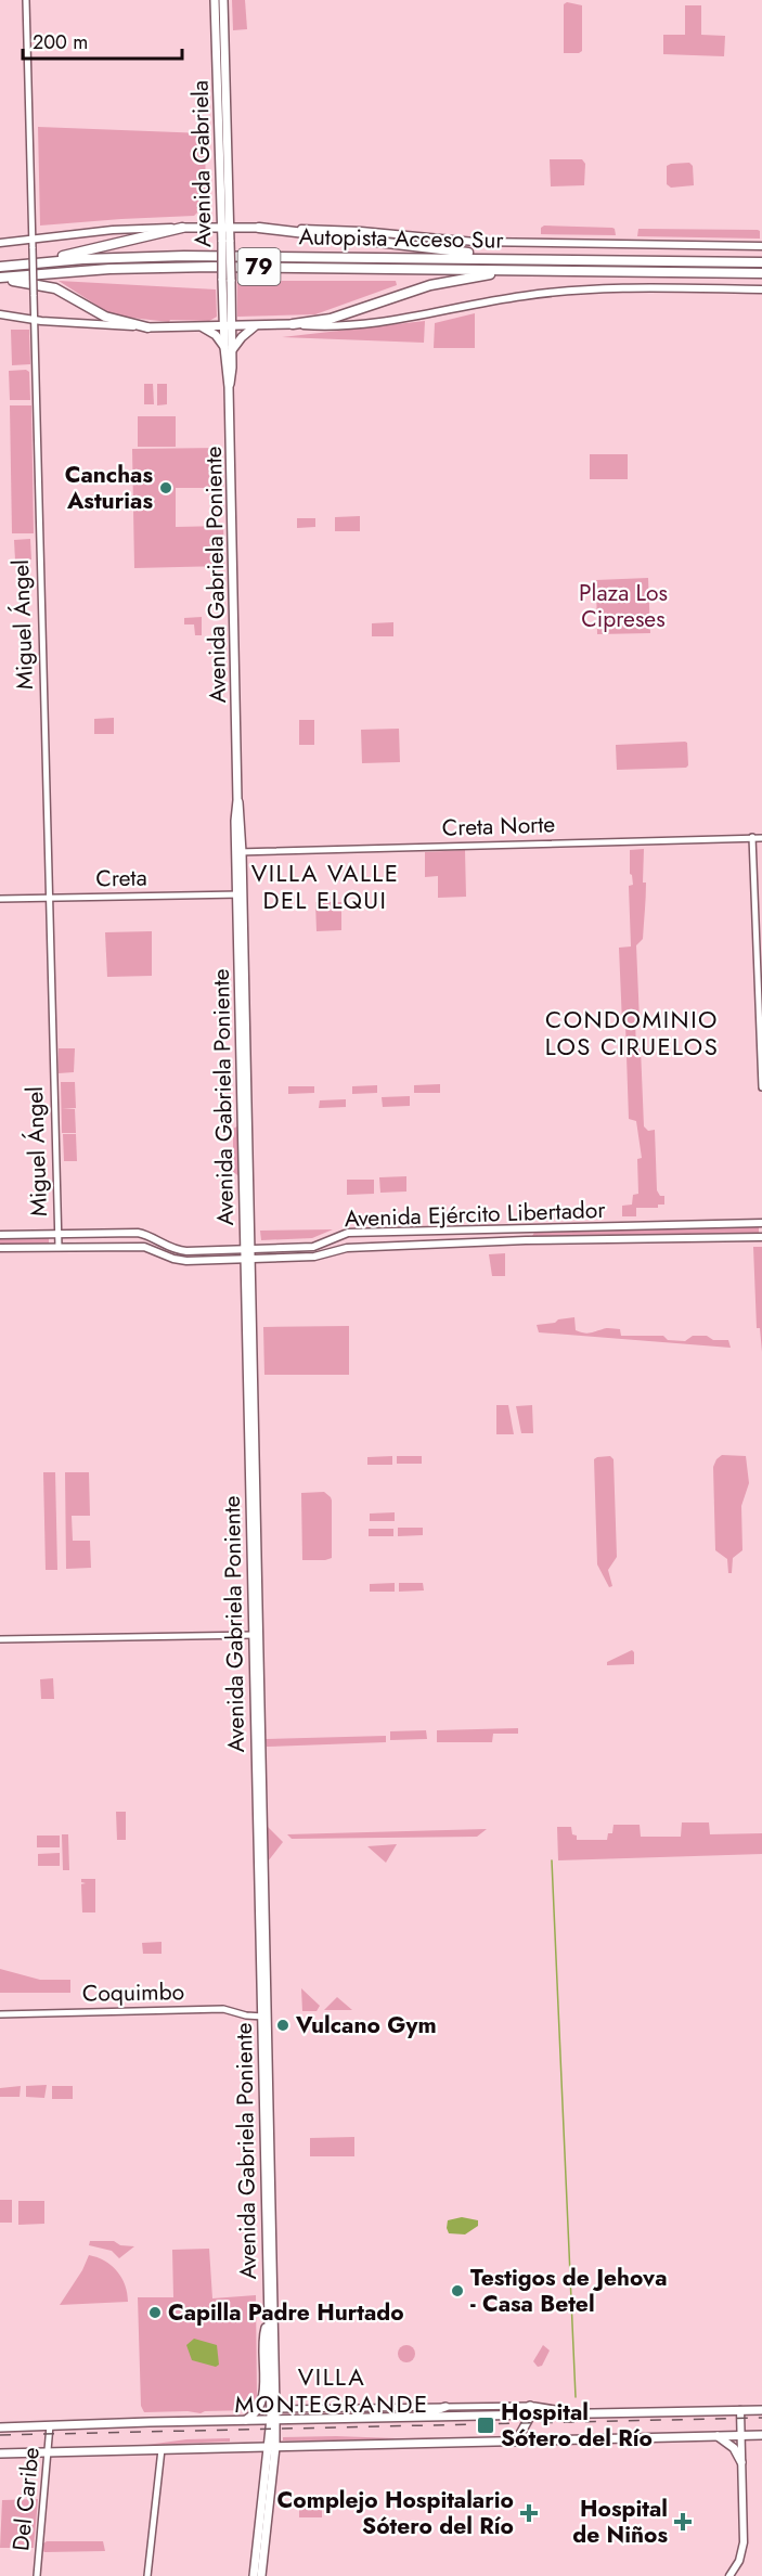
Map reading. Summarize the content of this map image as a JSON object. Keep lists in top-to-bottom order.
{
  "streets": {
    "highway": ["Autopista Acceso Sur", "79"],
    "main road": ["Avenida Gabriela", "Avenida Gabriela Poniente", "Avenida Ejército Libertador"],
    "street": [
      "Miguel Ángel",
      "Creta Norte",
      "Creta",
      "Coquimbo",
      "Del Caribe"
    ]
  },
  "crossings": [
    ["Avenida Gabriela", "Avenida Gabriela Poniente"],
    ["Avenida Gabriela Poniente", "Creta Norte"],
    ["Avenida Gabriela Poniente", "Creta"],
    ["Avenida Gabriela Poniente", "Avenida Ejército Libertador"],
    ["Avenida Gabriela Poniente", "Coquimbo"],
    ["Miguel Ángel", "Creta"],
    ["Miguel Ángel", "Avenida Ejército Libertador"]
  ],
  "districts": ["VILLA VALLE DEL ELQUI", "CONDOMINIO LOS CIRUELOS", "VILLA MONTEGRANDE"],
  "parks": ["Plaza Los Cipreses"],
  "places": {
    "other": [
      "Canchas Asturias",
      "Vulcano Gym",
      "Testigos de Jehova - Casa Betel",
      "Capilla Padre Hurtado"
    ],
    "transit": ["Hospital Sótero del Río"],
    "health": ["Complejo Hospitalario Sótero del Río", "Hospital de Niños"]
  },
  "scale_bar": "200 m"
}
